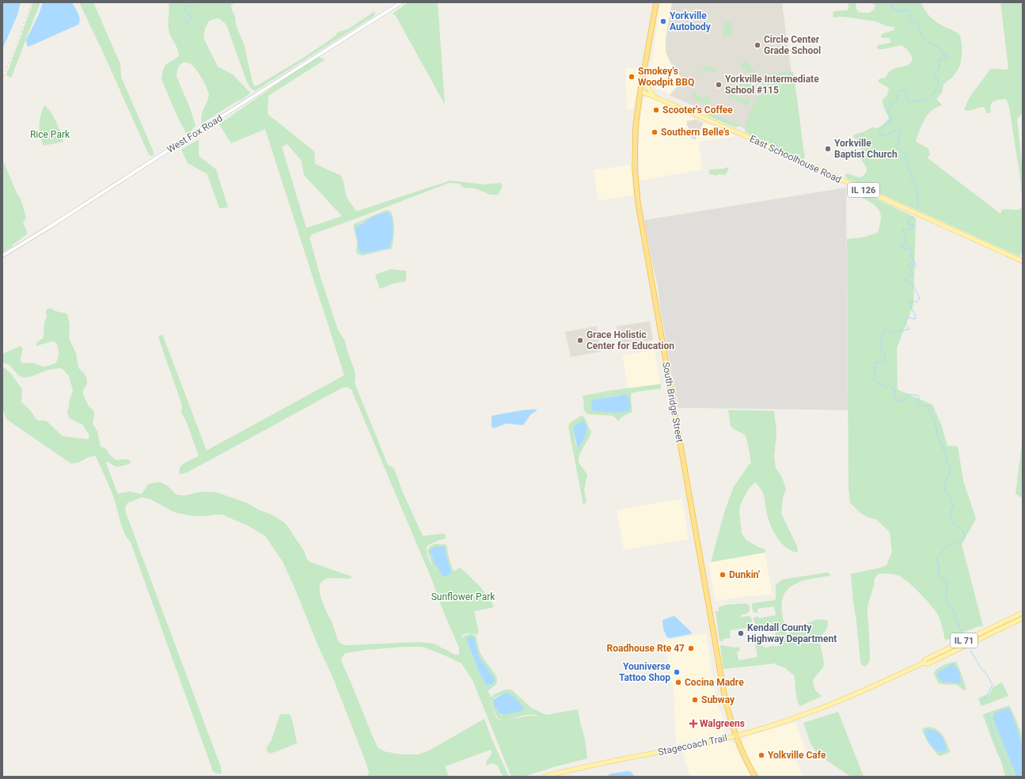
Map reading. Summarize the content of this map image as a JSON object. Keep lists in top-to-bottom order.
{
  "streets": {
    "highway": ["South Bridge Street"],
    "main road": [
      "East Schoolhouse Road",
      "IL 126",
      "IL 71",
      "Stagecoach Trail"
    ],
    "street": ["West Fox Road"]
  },
  "crossings": [
    ["East Schoolhouse Road", "South Bridge Street"],
    ["South Bridge Street", "Stagecoach Trail"]
  ],
  "parks": ["Rice Park", "Sunflower Park"],
  "places": {
    "other": [
      "Yorkville Autobody",
      "Circle Center Grade School",
      "Smokey's Woodpit BBQ",
      "Yorkville Intermediate School #115",
      "Scooter's Coffee",
      "Southern Belle's",
      "Yorkville Baptist Church",
      "Grace Holistic Center for Education",
      "Dunkin'",
      "Kendall County Highway Department",
      "Roadhouse Rte 47",
      "Youniverse Tattoo Shop",
      "Cocina Madre",
      "Subway",
      "Yolkville Cafe"
    ],
    "health": ["Walgreens"]
  }
}
